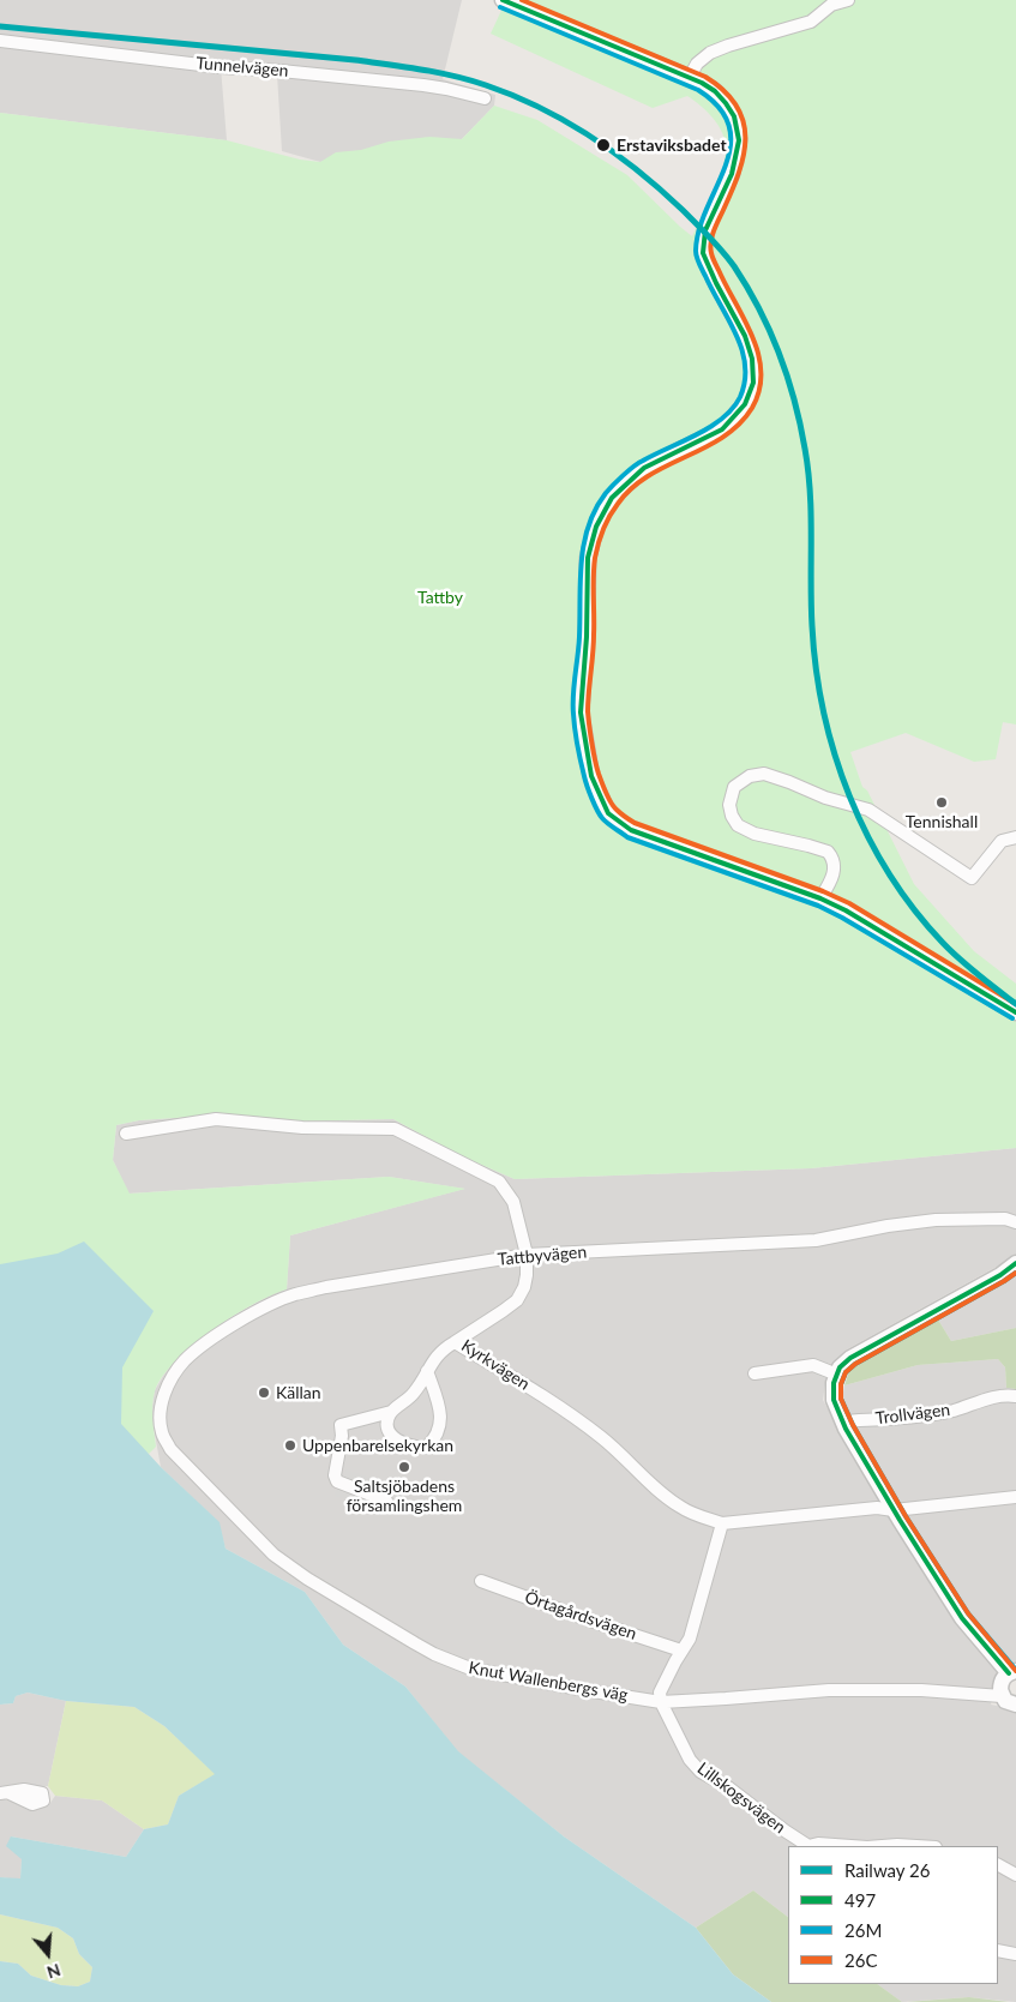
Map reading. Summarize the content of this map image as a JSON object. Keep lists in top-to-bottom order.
{
  "streets": {
    "street": [
      "Tunnelvägen",
      "Tattbyvägen",
      "Kyrkvägen",
      "Trollvägen",
      "Örtagårdsvägen",
      "Knut Wallenbergs väg",
      "Lillskogsvägen"
    ]
  },
  "crossings": [
    ["Tattbyvägen", "Kyrkvägen"],
    ["Tattbyvägen", "Knut Wallenbergs väg"],
    ["Knut Wallenbergs väg", "Lillskogsvägen"]
  ],
  "parks": ["Tattby"],
  "places": [
    "Erstaviksbadet",
    "Tennishall",
    "Källan",
    "Uppenbarelsekyrkan",
    "Saltsjöbadens församlingshem"
  ],
  "lines": [
    "transit line 497",
    "transit line 26C",
    "transit line 26M",
    "rail line 26"
  ],
  "legend": [
    "Railway 26",
    "497",
    "26M",
    "26C"
  ],
  "north": "bottom"
}
